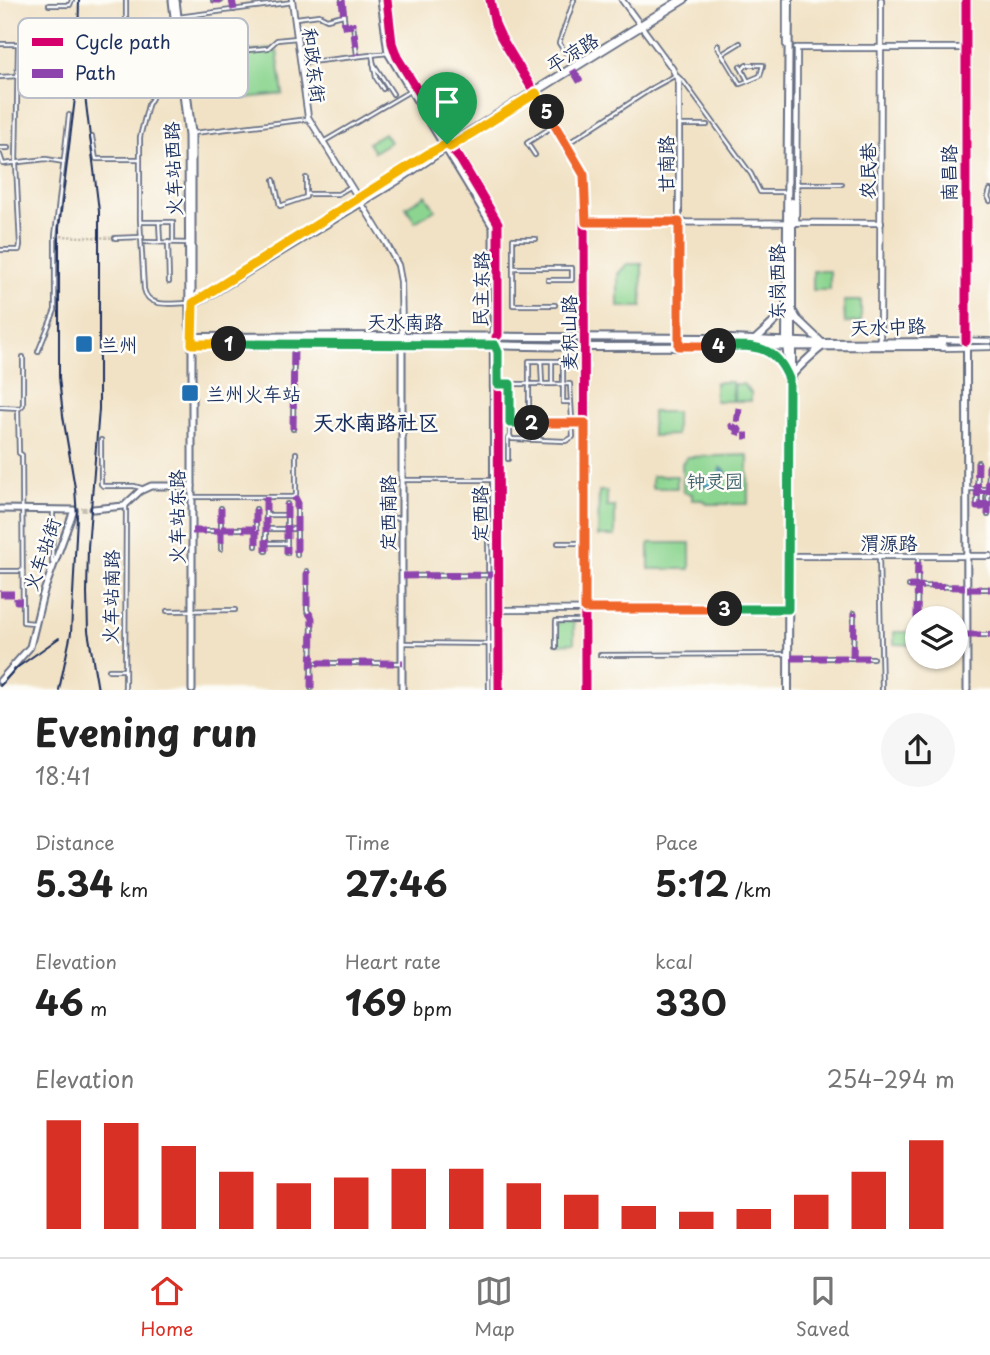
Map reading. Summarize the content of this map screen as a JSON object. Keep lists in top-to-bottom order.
{
  "streets": {
    "main road": [
      "火车站西路",
      "南昌路",
      "东岗西路",
      "民主东路",
      "天水南路",
      "天水中路",
      "定西南路",
      "定西路",
      "火车站东路",
      "火车站街"
    ],
    "street": [
      "平凉路",
      "和政东街",
      "甘南路",
      "农民巷",
      "麦积山路",
      "渭源路",
      "火车站南路"
    ]
  },
  "crossings": [
    ["平凉路", "和政东街"],
    ["平凉路", "火车站西路"],
    ["平凉路", "民主东路"],
    ["平凉路", "麦积山路"],
    ["和政东街", "天水南路"],
    ["和政东街", "定西南路"],
    ["甘南路", "天水南路"],
    ["火车站西路", "天水南路"],
    ["火车站西路", "火车站东路"],
    ["农民巷", "天水中路"],
    ["南昌路", "天水中路"],
    ["南昌路", "渭源路"],
    ["东岗西路", "天水南路"],
    ["东岗西路", "天水中路"],
    ["东岗西路", "渭源路"],
    ["民主东路", "天水南路"],
    ["民主东路", "定西路"],
    ["天水南路", "天水中路"],
    ["天水南路", "麦积山路"],
    ["天水南路", "定西南路"],
    ["天水南路", "定西路"],
    ["天水南路", "火车站东路"]
  ],
  "districts": ["天水南路社区"],
  "parks": ["钟灵园"],
  "places": {
    "transit": ["兰州", "兰州火车站"]
  },
  "legend": ["Cycle path", "Path"],
  "page": {
    "pins": [
      "5",
      "1",
      "4",
      "2",
      "3"
    ],
    "heading": ["Evening run", "18:41"],
    "stats": [
      ["Distance", "5.34 km"],
      ["Time", "27:46"],
      ["Pace", "5:12 /km"],
      ["Elevation", "46 m"],
      ["Heart rate", "169 bpm"],
      ["kcal", "330"]
    ],
    "chart": ["Elevation", "254–294 m"],
    "tabs": ["Home", "Map", "Saved"]
  }
}
